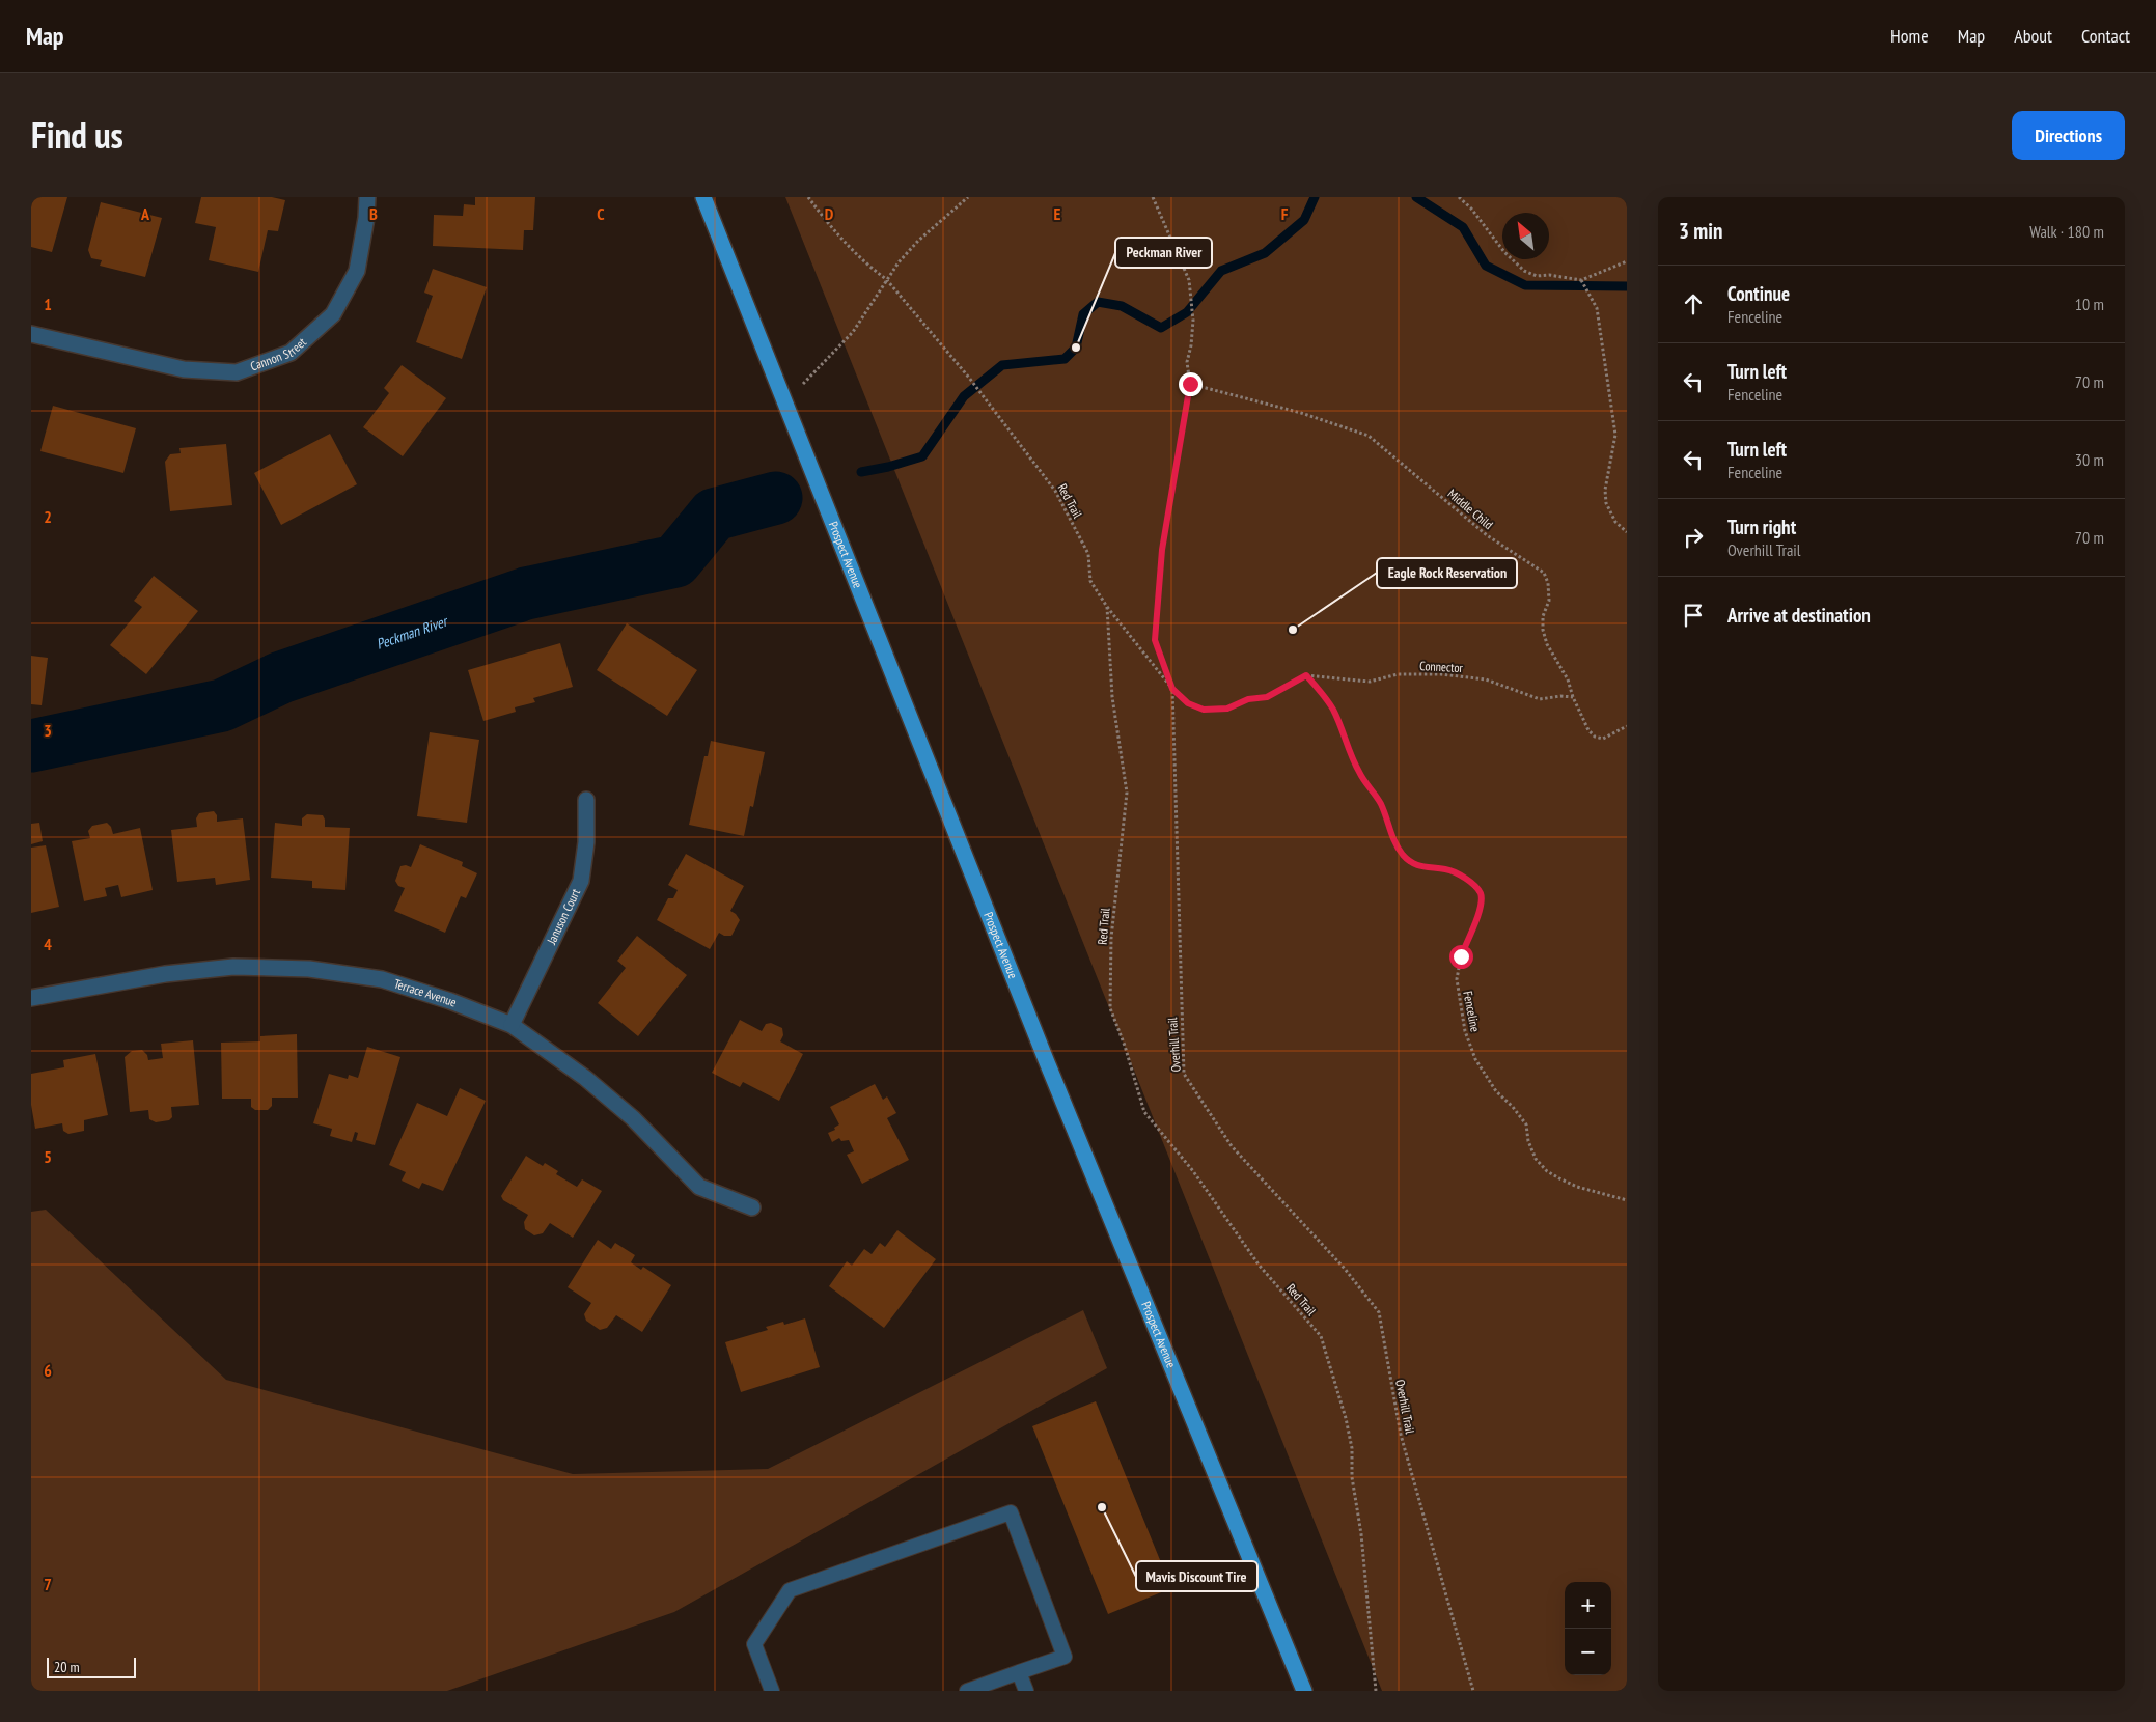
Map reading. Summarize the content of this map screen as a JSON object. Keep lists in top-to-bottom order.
{
  "streets": {
    "main road": ["Prospect Avenue"],
    "street": ["Cannon Street", "Januson Court", "Terrace Avenue"],
    "path": [
      "Red Trail",
      "Middle Child",
      "Connector",
      "Fenceline",
      "Overhill Trail"
    ]
  },
  "crossings": [
    ["Middle Child", "Connector"],
    ["Middle Child", "Overhill Trail"],
    ["Connector", "Fenceline"],
    ["Januson Court", "Terrace Avenue"]
  ],
  "water": ["Peckman River"],
  "places": ["Peckman River", "Eagle Rock Reservation", "Mavis Discount Tire"],
  "scale_bar": "20 m",
  "north": "top left",
  "page": {
    "header": "Map",
    "nav": [
      "Home",
      "Map",
      "About",
      "Contact"
    ],
    "title": "Find us",
    "buttons": "Directions",
    "heading": ["3 min", "Walk · 180 m"],
    "list": [
      ["Continue", "Fenceline", "10 m"],
      ["Turn left", "Fenceline", "70 m"],
      ["Turn left", "Fenceline", "30 m"],
      ["Turn right", "Overhill Trail", "70 m"],
      "Arrive at destination"
    ],
    "map_buttons": ["+", "−"],
    "scale": "20 m"
  },
  "grid": {
    "columns": [
      "A",
      "B",
      "C",
      "D",
      "E",
      "F"
    ],
    "rows": [
      "1",
      "2",
      "3",
      "4",
      "5",
      "6",
      "7"
    ]
  }
}
